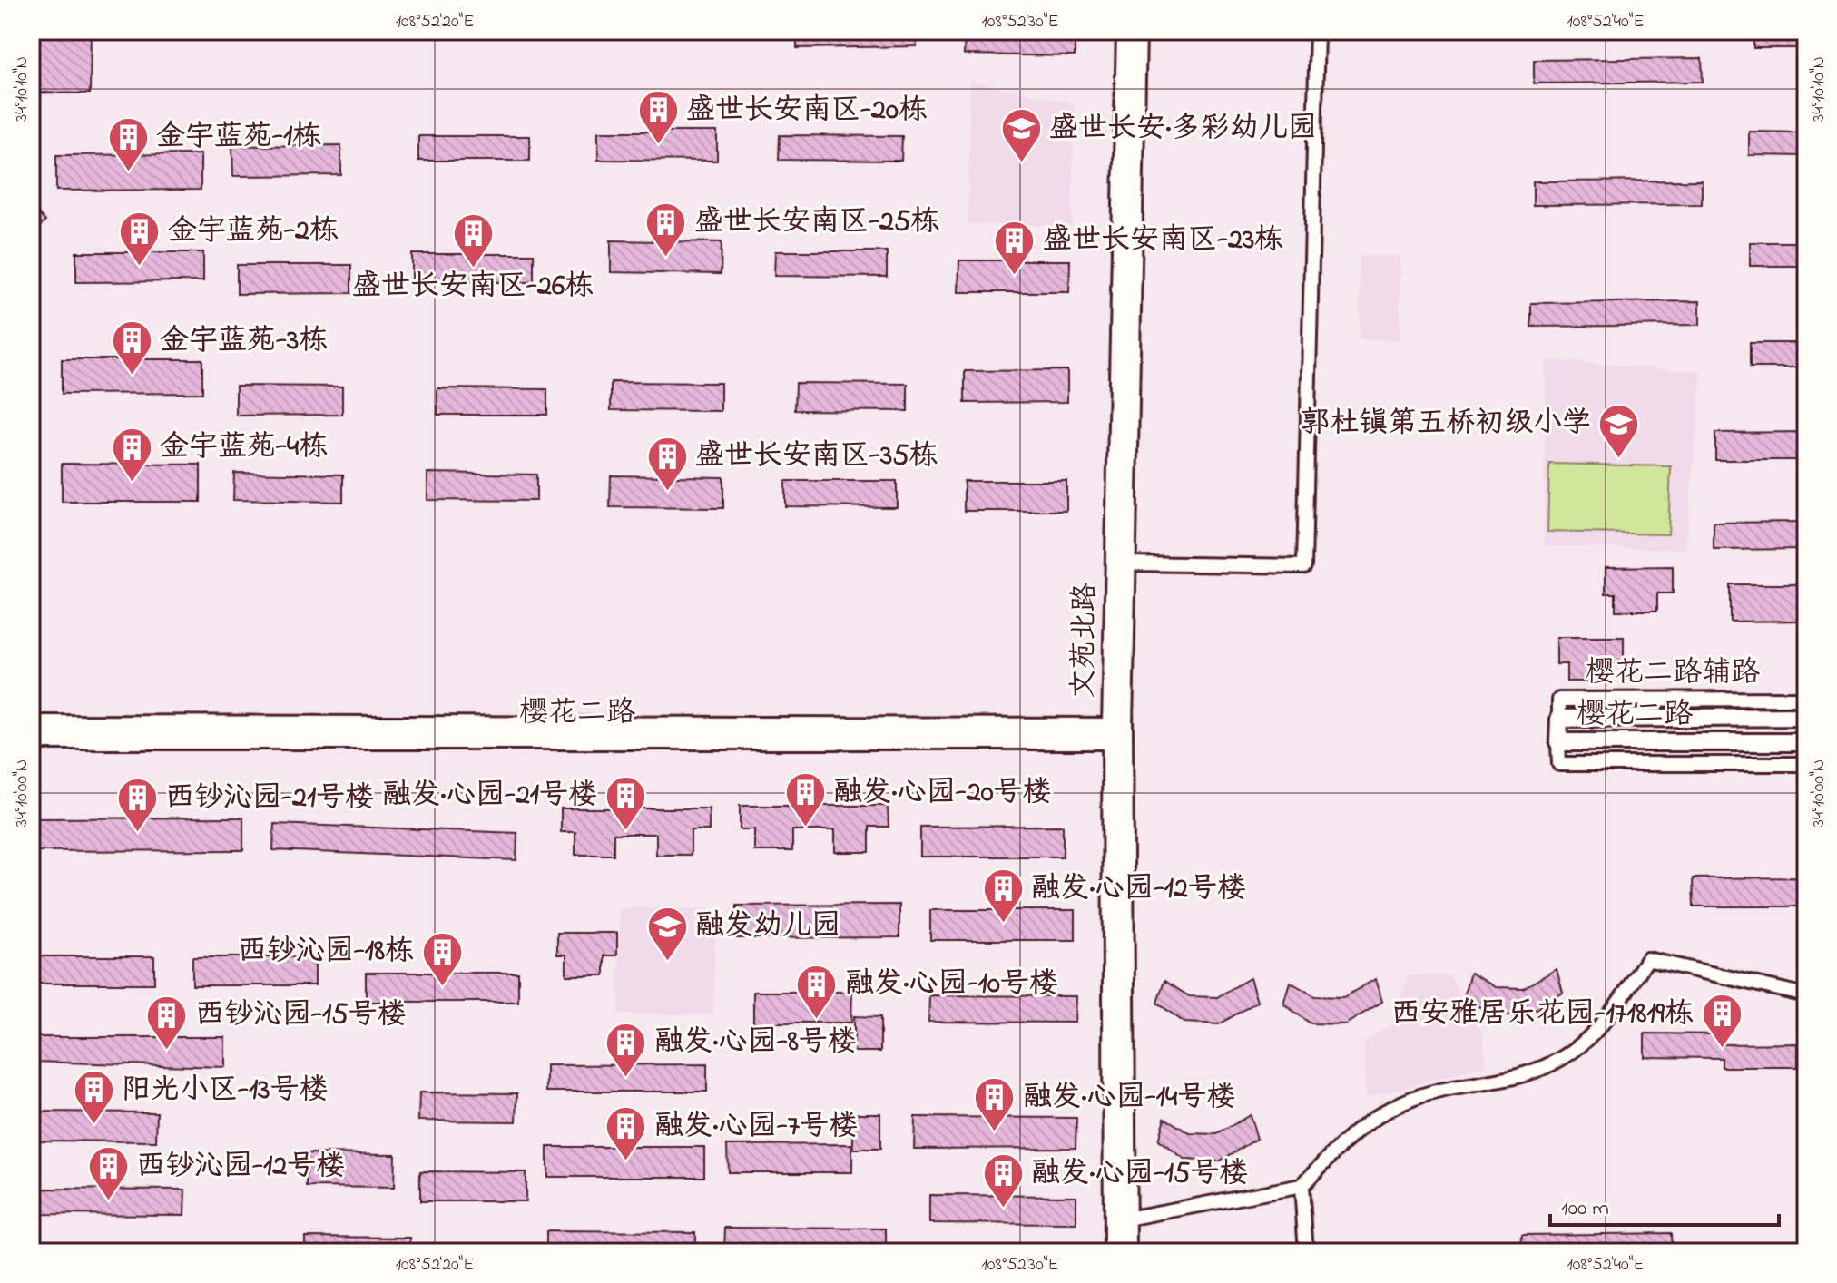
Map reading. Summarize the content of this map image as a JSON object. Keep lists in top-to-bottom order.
{
  "streets": {
    "street": ["文苑北路", "樱花二路辅路", "樱花二路"]
  },
  "crossings": [
    ["文苑北路", "樱花二路"],
    ["樱花二路辅路", "樱花二路"]
  ],
  "places": {
    "building": [
      "盛世长安南区-20栋",
      "金宇蓝苑-1栋",
      "盛世长安南区-25栋",
      "金宇蓝苑-2栋",
      "盛世长安南区-26栋",
      "盛世长安南区-23栋",
      "金宇蓝苑-3栋",
      "金宇蓝苑-4栋",
      "盛世长安南区-35栋",
      "融发·心园-20号楼",
      "融发·心园-21号楼",
      "西钞沁园-21号楼",
      "融发·心园-12号楼",
      "西钞沁园-18栋",
      "融发·心园-10号楼",
      "西安雅居乐花园-171819栋",
      "西钞沁园-15号楼",
      "融发·心园-8号楼",
      "阳光小区-13号楼",
      "融发·心园-14号楼",
      "融发·心园-7号楼",
      "西钞沁园-12号楼",
      "融发·心园-15号楼"
    ],
    "school or university": ["盛世长安·多彩幼儿园", "郭杜镇第五桥初级小学", "融发幼儿园"]
  },
  "scale_bar": "100 m",
  "coordinates": [
    "108°52'20\"E",
    "108°52'30\"E",
    "108°52'40\"E",
    "34°10'10\"N",
    "34°10'00\"N"
  ]
}
